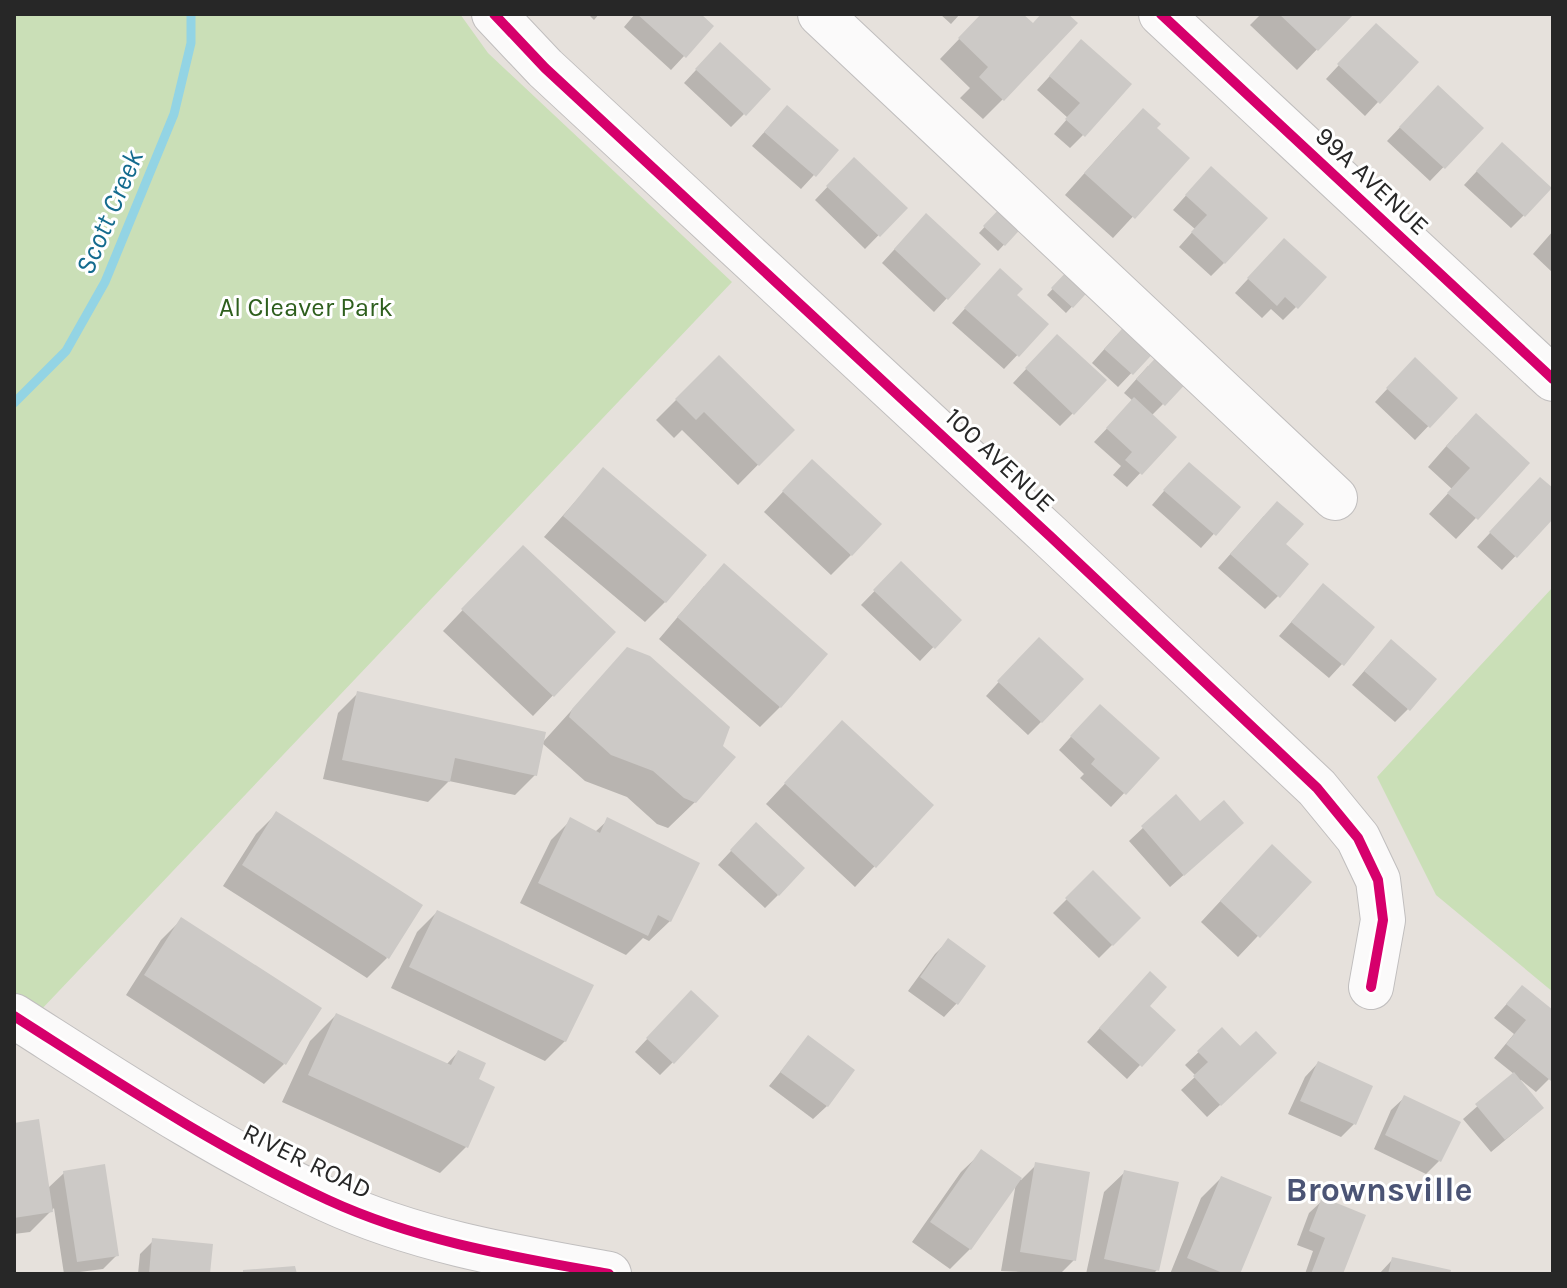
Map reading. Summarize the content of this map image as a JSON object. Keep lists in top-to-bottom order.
{
  "streets": {
    "street": ["99A AVENUE", "100 AVENUE", "RIVER ROAD"]
  },
  "districts": ["Brownsville"],
  "water": ["Scott Creek"],
  "parks": ["Al Cleaver Park"]
}
